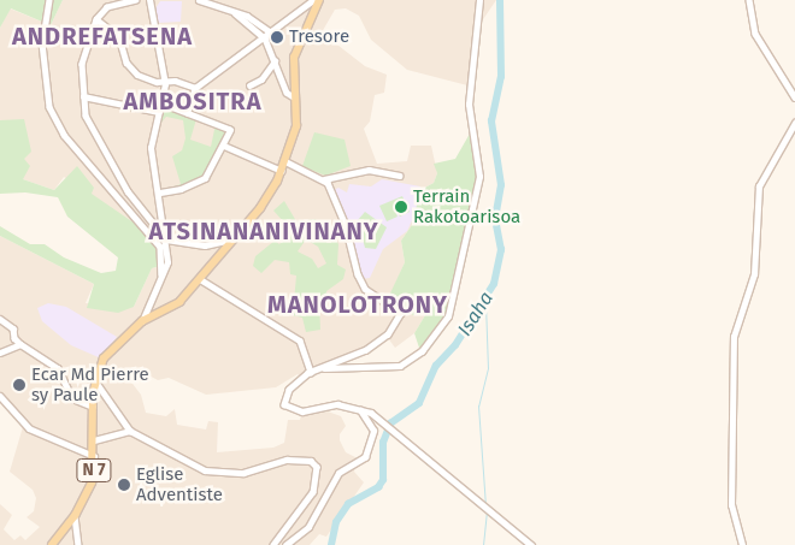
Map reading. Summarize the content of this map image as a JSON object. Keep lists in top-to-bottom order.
{
  "streets": {
    "main road": ["N 7"]
  },
  "districts": [
    "ANDREFATSENA",
    "AMBOSITRA",
    "ATSINANANIVINANY",
    "MANOLOTRONY"
  ],
  "water": ["Isaha"],
  "places": [
    "Tresore",
    "Terrain Rakotoarisoa",
    "Ecar Md Pierre sy Paule",
    "Eglise Adventiste"
  ]
}
